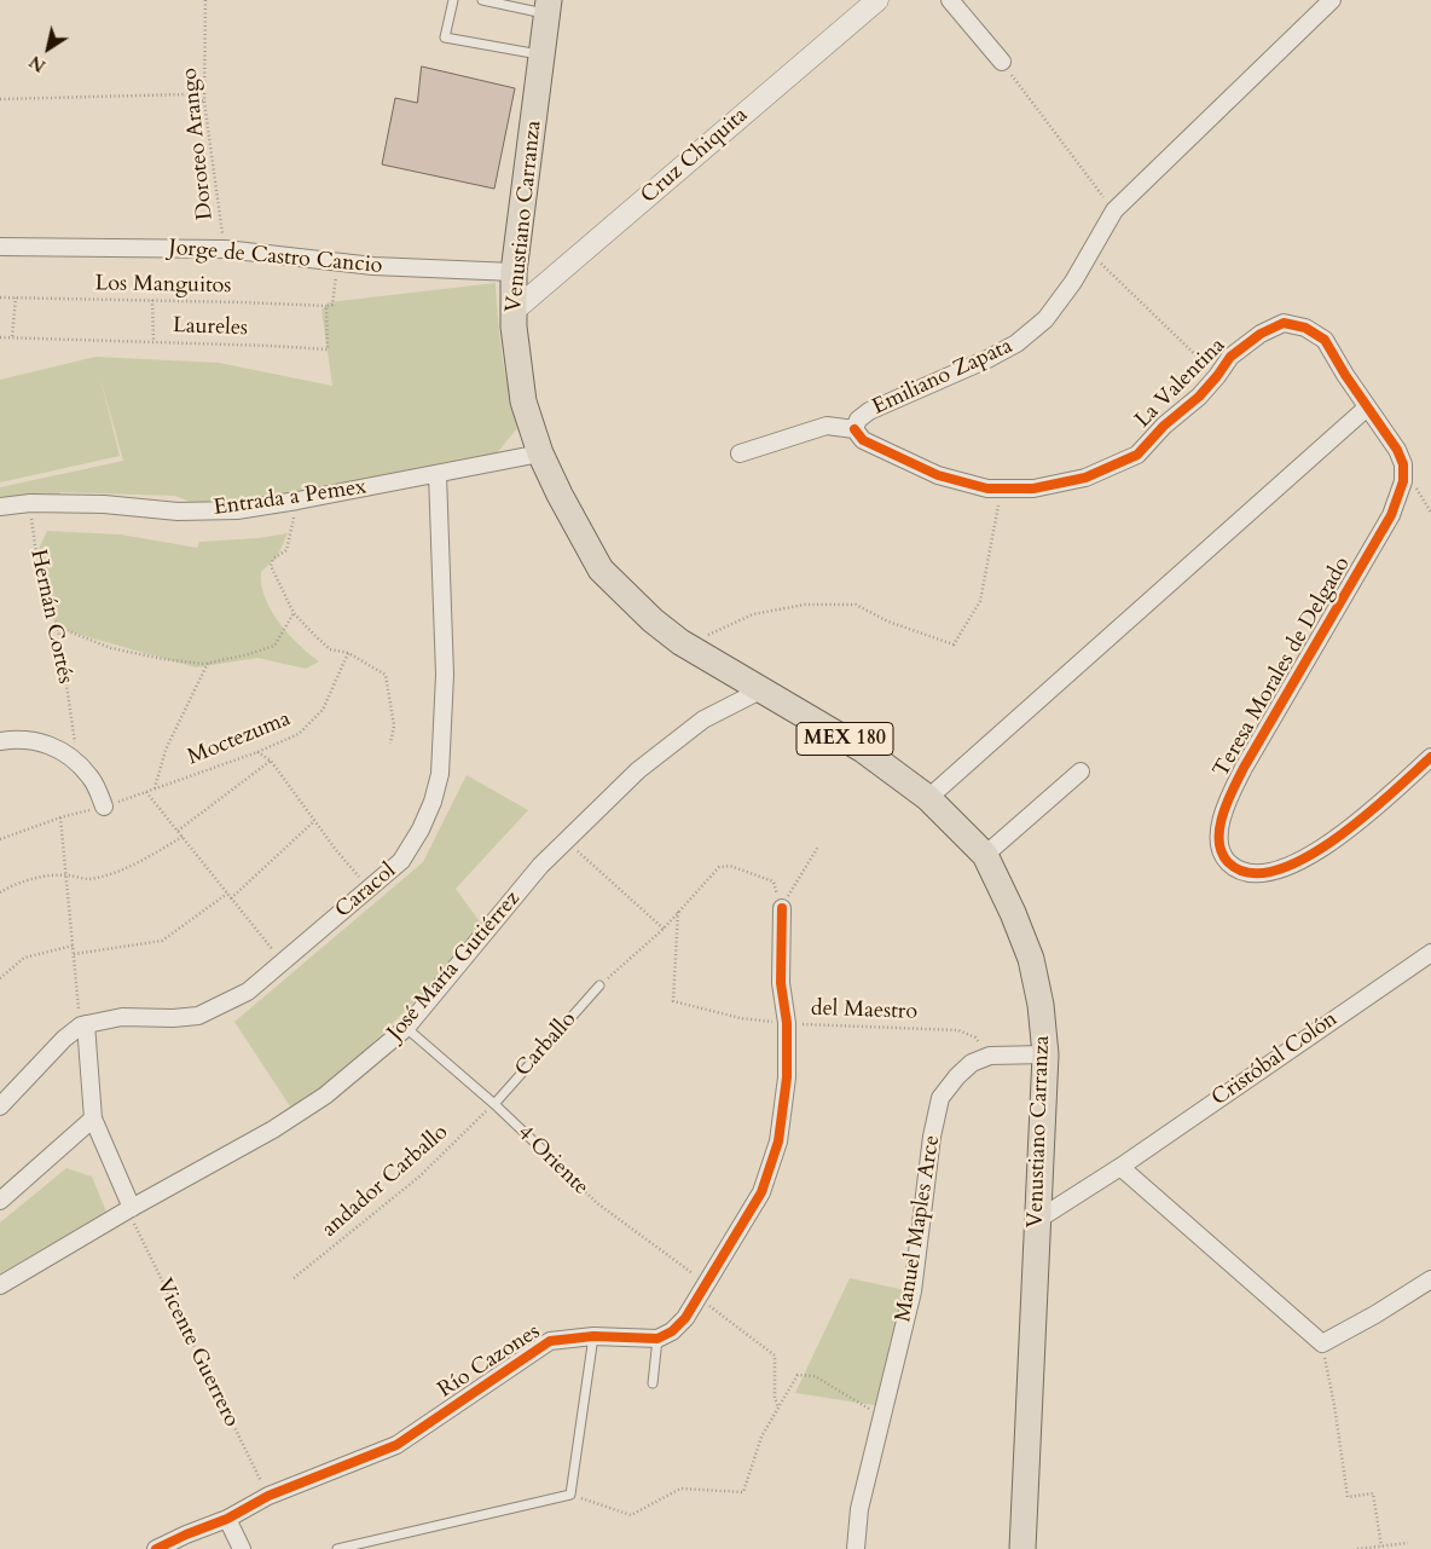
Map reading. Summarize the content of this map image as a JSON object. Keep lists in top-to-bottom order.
{
  "streets": {
    "main road": ["Venustiano Carranza", "MEX 180"],
    "street": [
      "Cruz Chiquita",
      "Jorge de Castro Cancio",
      "Emiliano Zapata",
      "La Valentina",
      "Entrada a Pemex",
      "Teresa Morales de Delgado",
      "Caracol",
      "José María Gutiérrez",
      "Cristóbal Colón",
      "Manuel Maples Arce",
      "Río Cazones"
    ],
    "lane": ["Carballo", "4 Oriente"],
    "path": [
      "Doroteo Arango",
      "Los Manguitos",
      "Laureles",
      "Hernán Cortés",
      "Moctezuma",
      "del Maestro",
      "andador Carballo",
      "Vicente Guerrero"
    ]
  },
  "crossings": [
    ["Doroteo Arango", "Jorge de Castro Cancio"],
    ["Cruz Chiquita", "Venustiano Carranza"],
    ["Venustiano Carranza", "Jorge de Castro Cancio"],
    ["Venustiano Carranza", "Entrada a Pemex"],
    ["Venustiano Carranza", "José María Gutiérrez"],
    ["Venustiano Carranza", "Cristóbal Colón"],
    ["Venustiano Carranza", "Manuel Maples Arce"],
    ["Jorge de Castro Cancio", "Laureles"],
    ["Los Manguitos", "Laureles"],
    ["Emiliano Zapata", "La Valentina"],
    ["La Valentina", "Teresa Morales de Delgado"],
    ["Entrada a Pemex", "Hernán Cortés"],
    ["Entrada a Pemex", "Caracol"],
    ["José María Gutiérrez", "4 Oriente"],
    ["José María Gutiérrez", "Vicente Guerrero"],
    ["del Maestro", "Manuel Maples Arce"],
    ["Carballo", "4 Oriente"],
    ["Carballo", "andador Carballo"],
    ["4 Oriente", "andador Carballo"],
    ["Vicente Guerrero", "Río Cazones"]
  ],
  "north": "bottom left"
}
